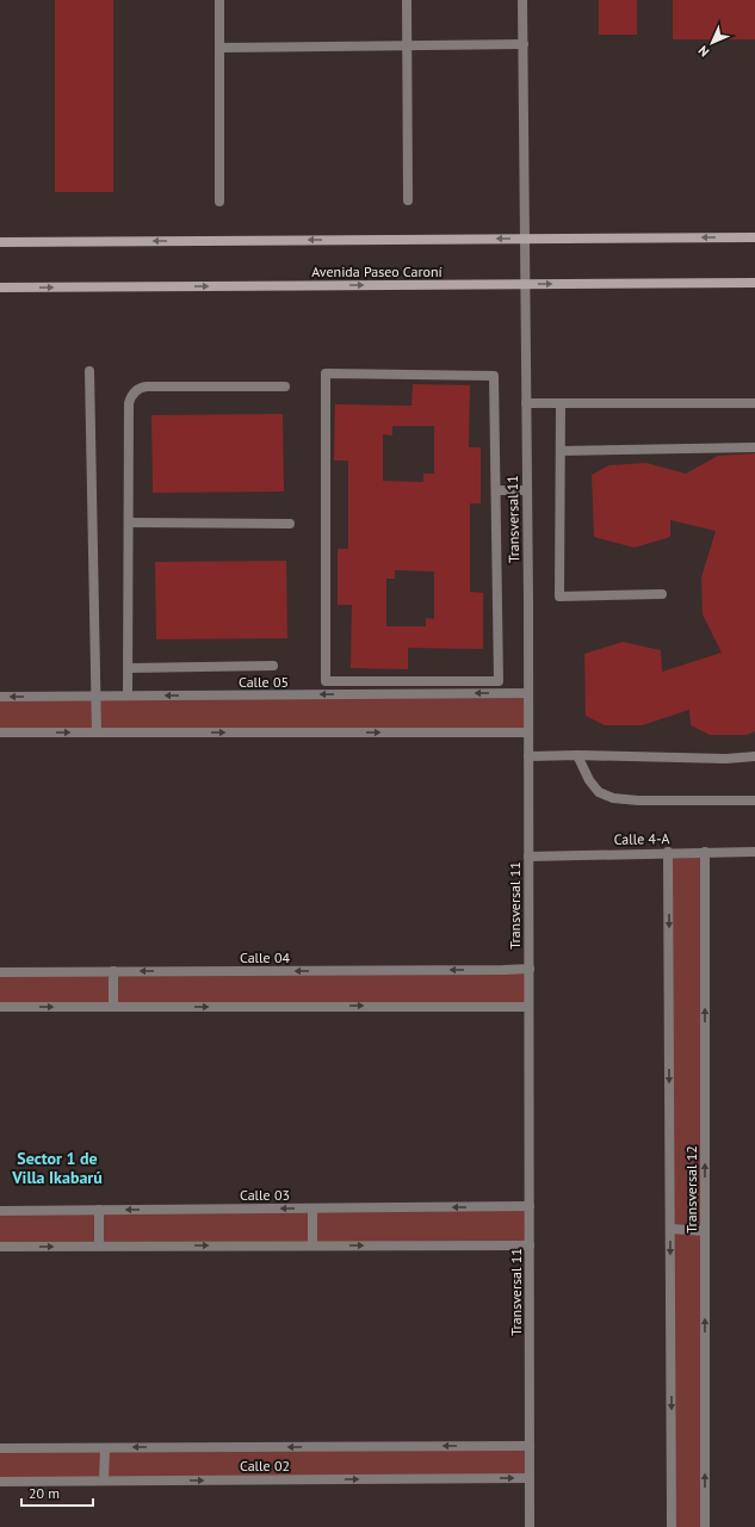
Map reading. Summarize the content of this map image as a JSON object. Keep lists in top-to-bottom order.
{
  "streets": {
    "street": [
      "Avenida Paseo Caroní",
      "Transversal 11",
      "Calle 05",
      "Calle 4-A",
      "Calle 04",
      "Transversal 12",
      "Calle 03",
      "Calle 02"
    ]
  },
  "crossings": [
    ["Avenida Paseo Caroní", "Transversal 11"],
    ["Transversal 11", "Calle 05"],
    ["Transversal 11", "Calle 4-A"],
    ["Transversal 11", "Calle 04"],
    ["Transversal 11", "Calle 03"],
    ["Transversal 11", "Calle 02"],
    ["Calle 4-A", "Transversal 12"]
  ],
  "districts": ["Sector 1 de Villa Ikabarú"],
  "scale_bar": "20 m",
  "north": "bottom left"
}
